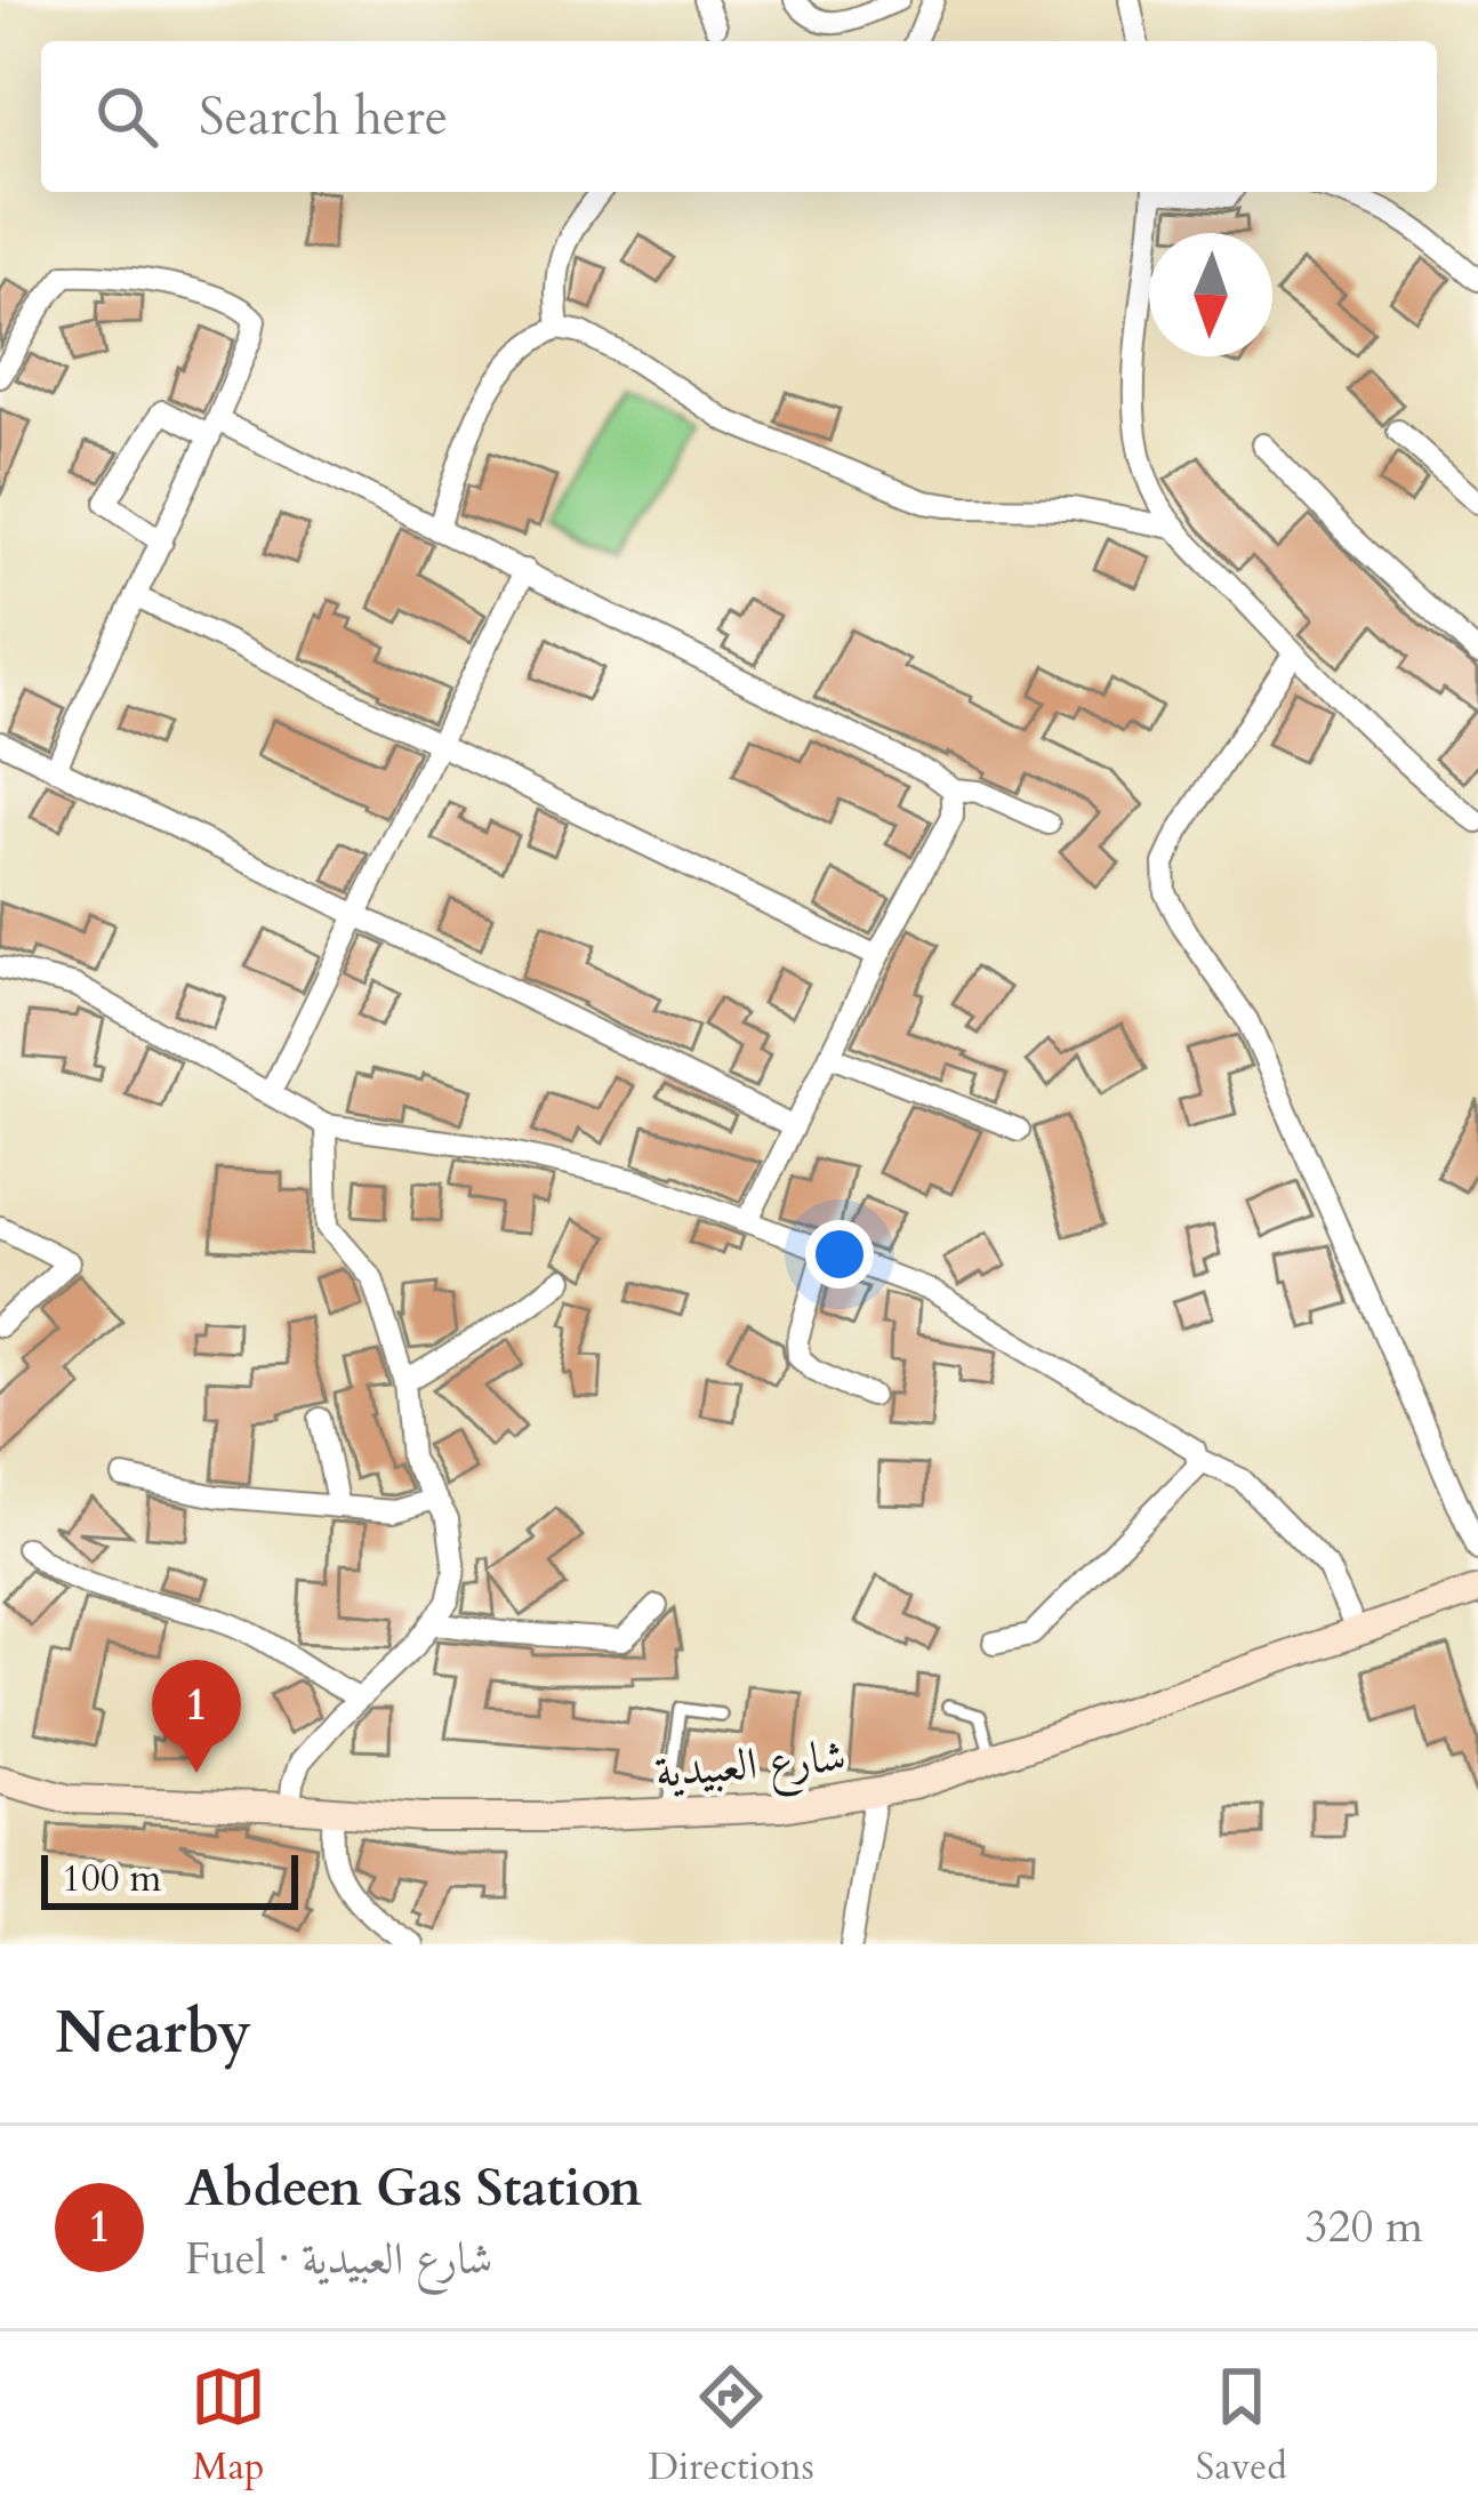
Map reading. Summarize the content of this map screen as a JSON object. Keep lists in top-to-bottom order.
{
  "streets": {
    "main road": ["شارع العبيدية"]
  },
  "scale_bar": "100 m",
  "north": "bottom",
  "page": {
    "search": "Search here",
    "pins": "1",
    "scale": "100 m",
    "heading": "Nearby",
    "list": [
      {
        "mark": "1",
        "name": "Abdeen Gas Station",
        "note": "Fuel · شارع العبيدية",
        "value": "320 m"
      }
    ],
    "nav": ["Map", "Directions", "Saved"]
  }
}
